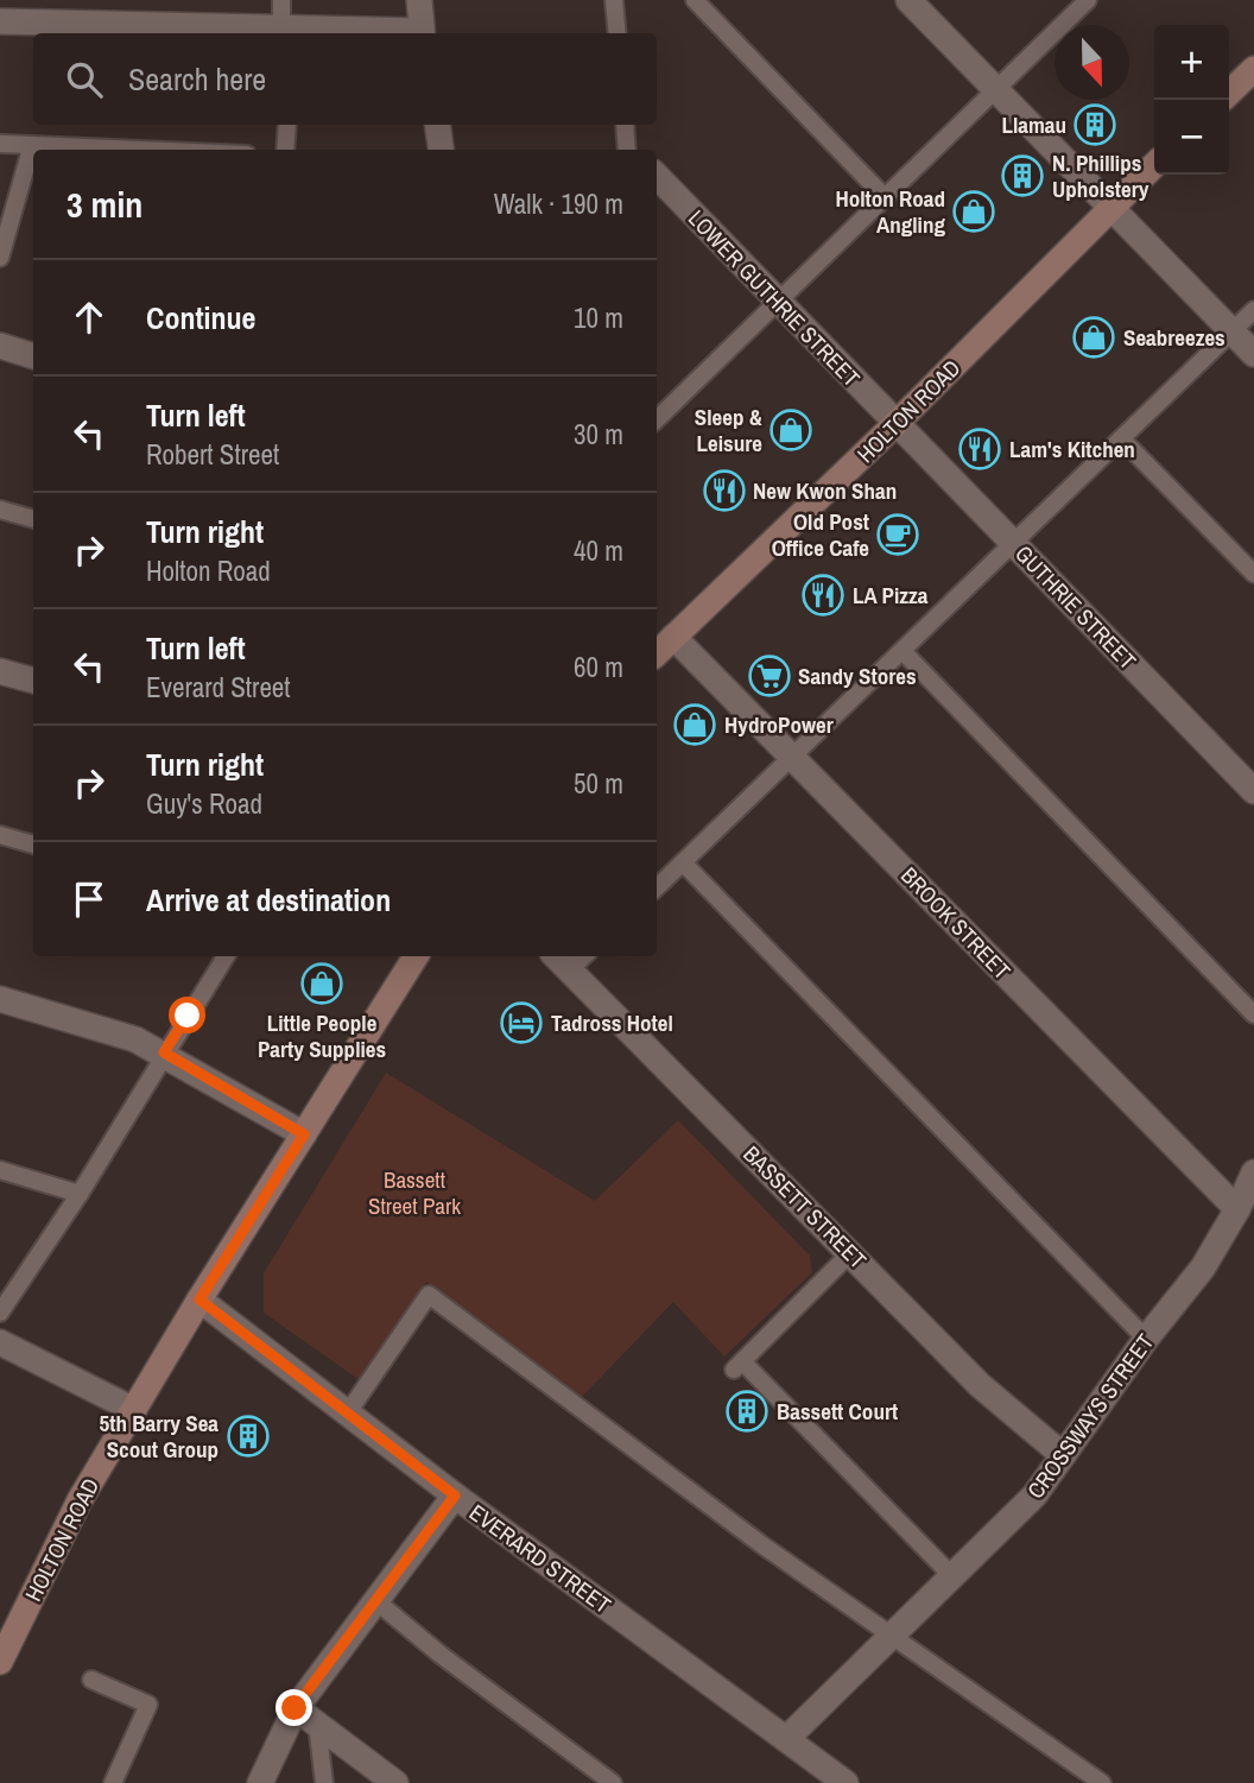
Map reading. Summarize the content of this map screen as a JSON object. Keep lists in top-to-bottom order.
{
  "streets": {
    "street": [
      "LOWER GUTHRIE STREET",
      "HOLTON ROAD",
      "GUTHRIE STREET",
      "BROOK STREET",
      "BASSETT STREET",
      "CROSSWAYS STREET",
      "EVERARD STREET"
    ]
  },
  "crossings": [
    ["LOWER GUTHRIE STREET", "HOLTON ROAD"],
    ["LOWER GUTHRIE STREET", "GUTHRIE STREET"],
    ["HOLTON ROAD", "GUTHRIE STREET"],
    ["HOLTON ROAD", "BROOK STREET"],
    ["HOLTON ROAD", "EVERARD STREET"],
    ["BROOK STREET", "CROSSWAYS STREET"],
    ["BASSETT STREET", "CROSSWAYS STREET"],
    ["CROSSWAYS STREET", "EVERARD STREET"]
  ],
  "parks": ["Bassett Street Park"],
  "places": {
    "building": [
      "Llamau",
      "N. Phillips Upholstery",
      "Bassett Court",
      "5th Barry Sea Scout Group"
    ],
    "shop": [
      "Holton Road Angling",
      "Seabreezes",
      "Sleep & Leisure",
      "HydroPower",
      "Little People Party Supplies"
    ],
    "restaurant": ["Lam's Kitchen", "New Kwon Shan", "LA Pizza"],
    "cafe": ["Old Post Office Cafe"],
    "supermarket": ["Sandy Stores"],
    "hotel": ["Tadross Hotel"]
  },
  "north": "bottom",
  "page": {
    "map_buttons": ["+", "−"],
    "search": "Search here",
    "heading": ["3 min", "Walk · 190 m"],
    "list": [
      ["Continue", "10 m"],
      ["Turn left", "Robert Street", "30 m"],
      ["Turn right", "Holton Road", "40 m"],
      ["Turn left", "Everard Street", "60 m"],
      ["Turn right", "Guy's Road", "50 m"],
      "Arrive at destination"
    ]
  }
}
